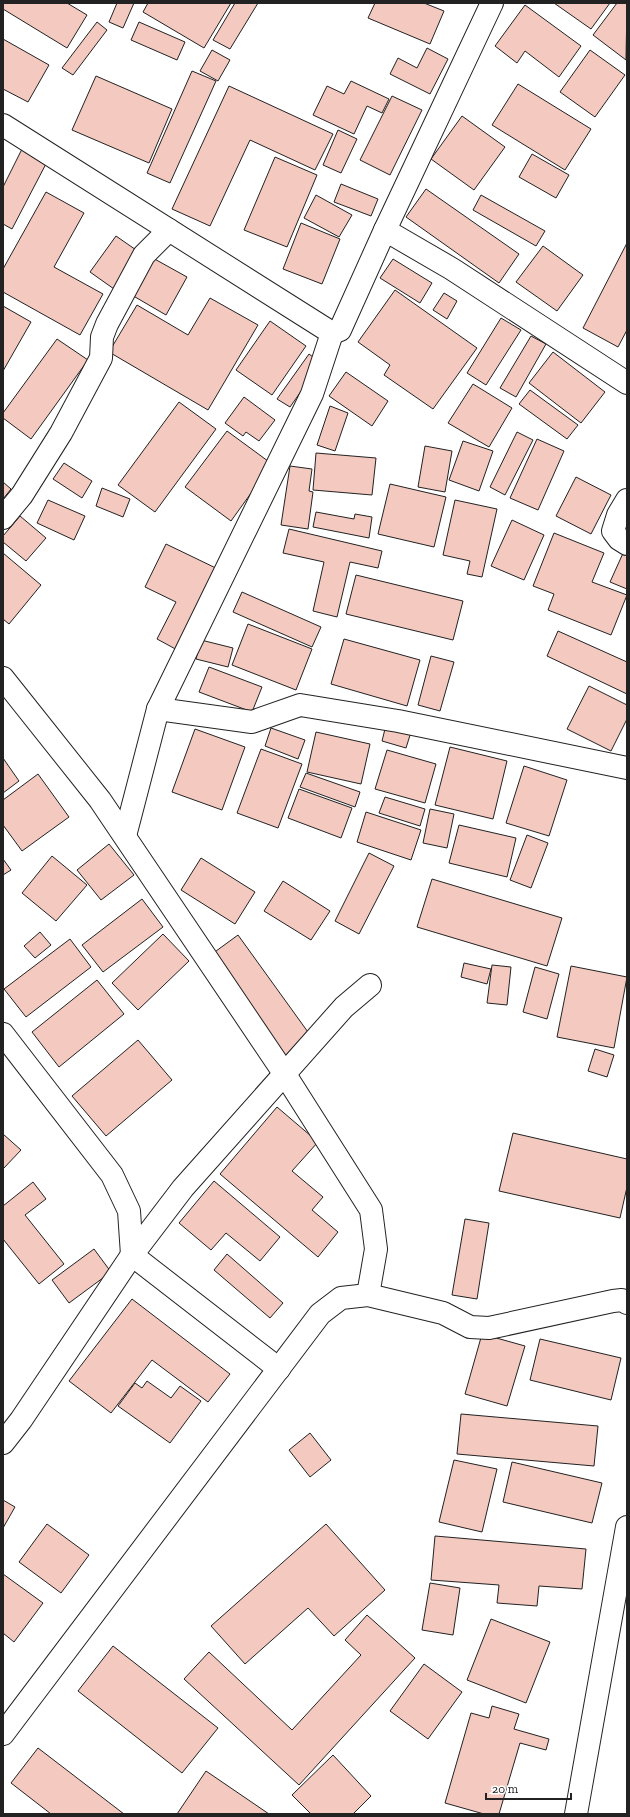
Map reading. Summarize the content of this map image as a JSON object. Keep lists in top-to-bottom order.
{
  "scale_bar": "20 m"
}
